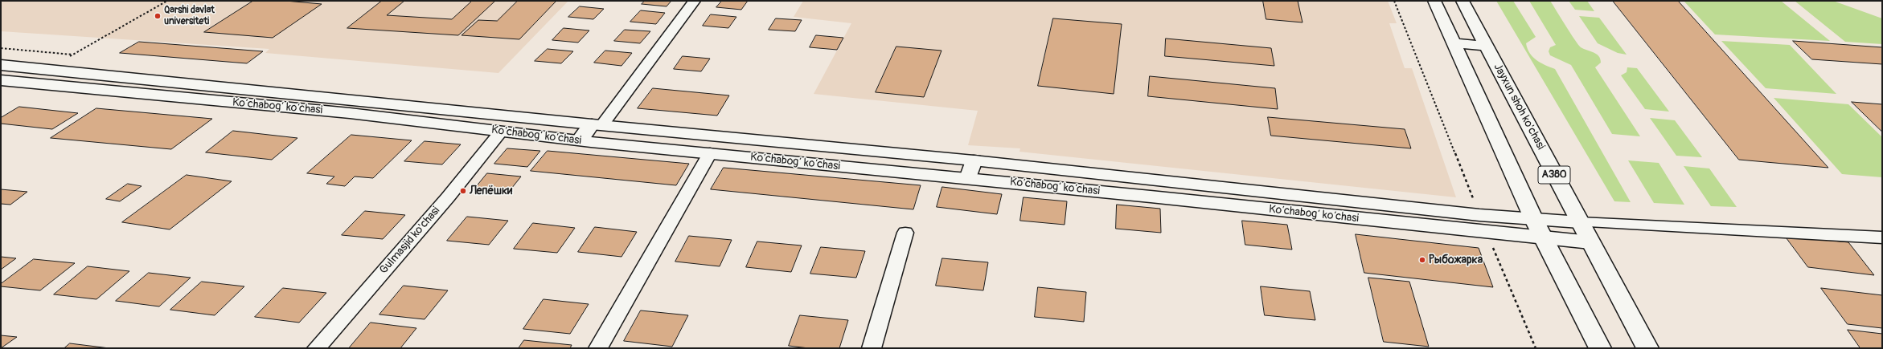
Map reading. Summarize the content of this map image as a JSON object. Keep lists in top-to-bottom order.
{
  "streets": {
    "main road": ["Ko‘chabog‘ ko‘chasi", "Jayxun shoh ko'chasi", "A380"],
    "street": ["Gulmasjid ko'chasi"]
  },
  "crossings": [
    ["Ko‘chabog‘ ko‘chasi", "Jayxun shoh ko'chasi"],
    ["Ko‘chabog‘ ko‘chasi", "Gulmasjid ko'chasi"]
  ],
  "places": ["Qarshi davlat universiteti", "Лепёшки", "Рыбожарка"]
}
